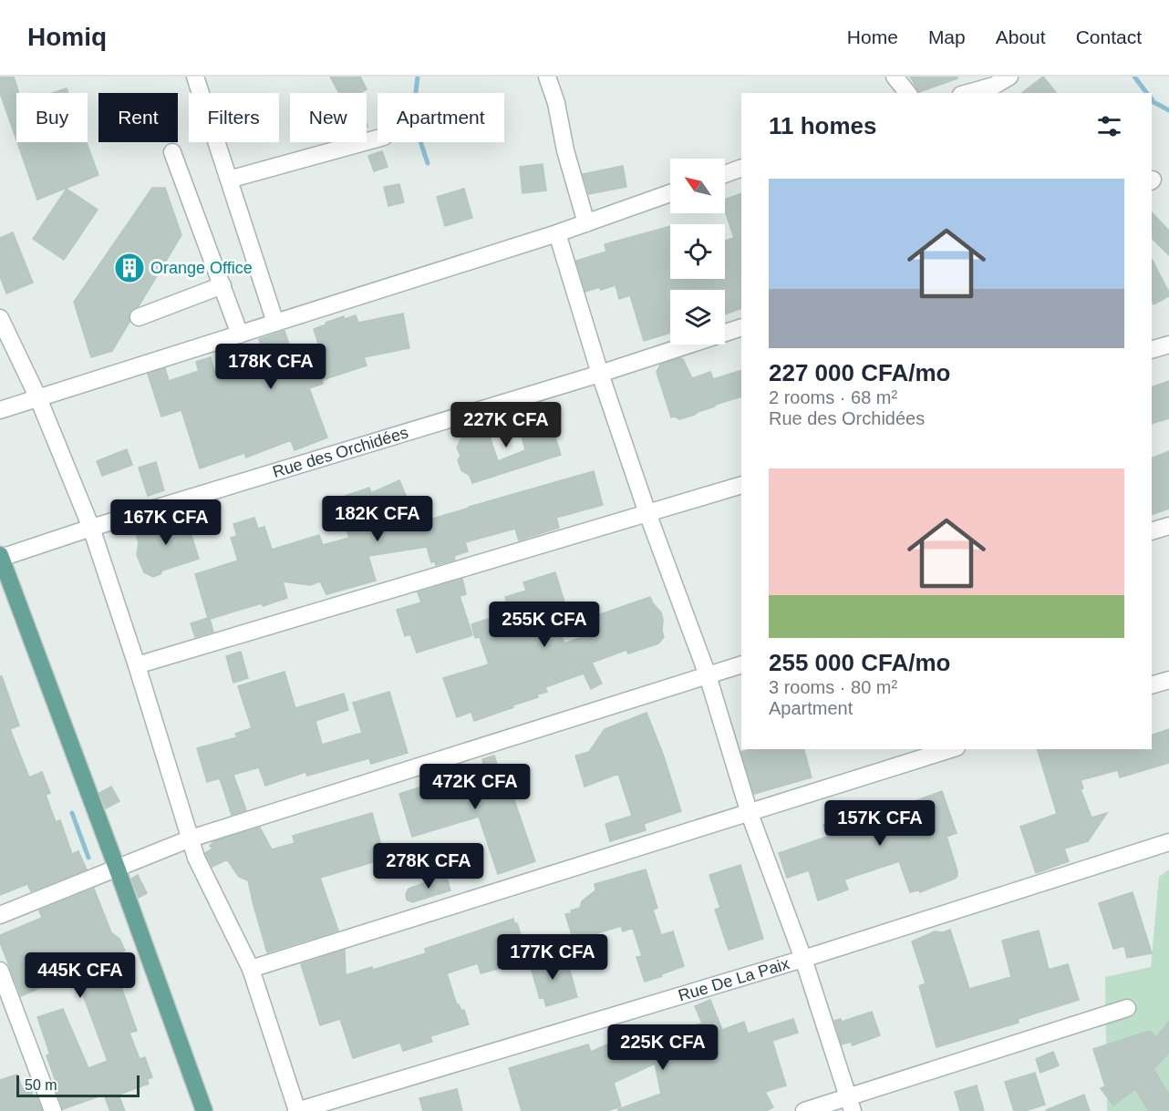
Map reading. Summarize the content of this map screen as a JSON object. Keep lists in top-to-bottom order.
{
  "streets": {
    "street": ["Rue des Orchidées", "Rue De La Paix"]
  },
  "places": {
    "building": ["Orange Office"]
  },
  "scale_bar": "50 m",
  "north": "top left",
  "page": {
    "header": "Homiq",
    "nav": [
      "Home",
      "Map",
      "About",
      "Contact"
    ],
    "chip": [
      "Buy",
      "Rent",
      "Filters",
      "New",
      "Apartment"
    ],
    "heading": "11 homes",
    "list": [
      {
        "name": "227 000 CFA/mo",
        "note": "2 rooms · 68 m² · Rue des Orchidées"
      },
      {
        "name": "255 000 CFA/mo",
        "note": "3 rooms · 80 m² · Apartment"
      }
    ],
    "price": [
      "178K CFA",
      "227K CFA",
      "182K CFA",
      "167K CFA",
      "255K CFA",
      "472K CFA",
      "157K CFA",
      "278K CFA",
      "177K CFA",
      "445K CFA",
      "225K CFA"
    ],
    "scale": "50 m"
  }
}
